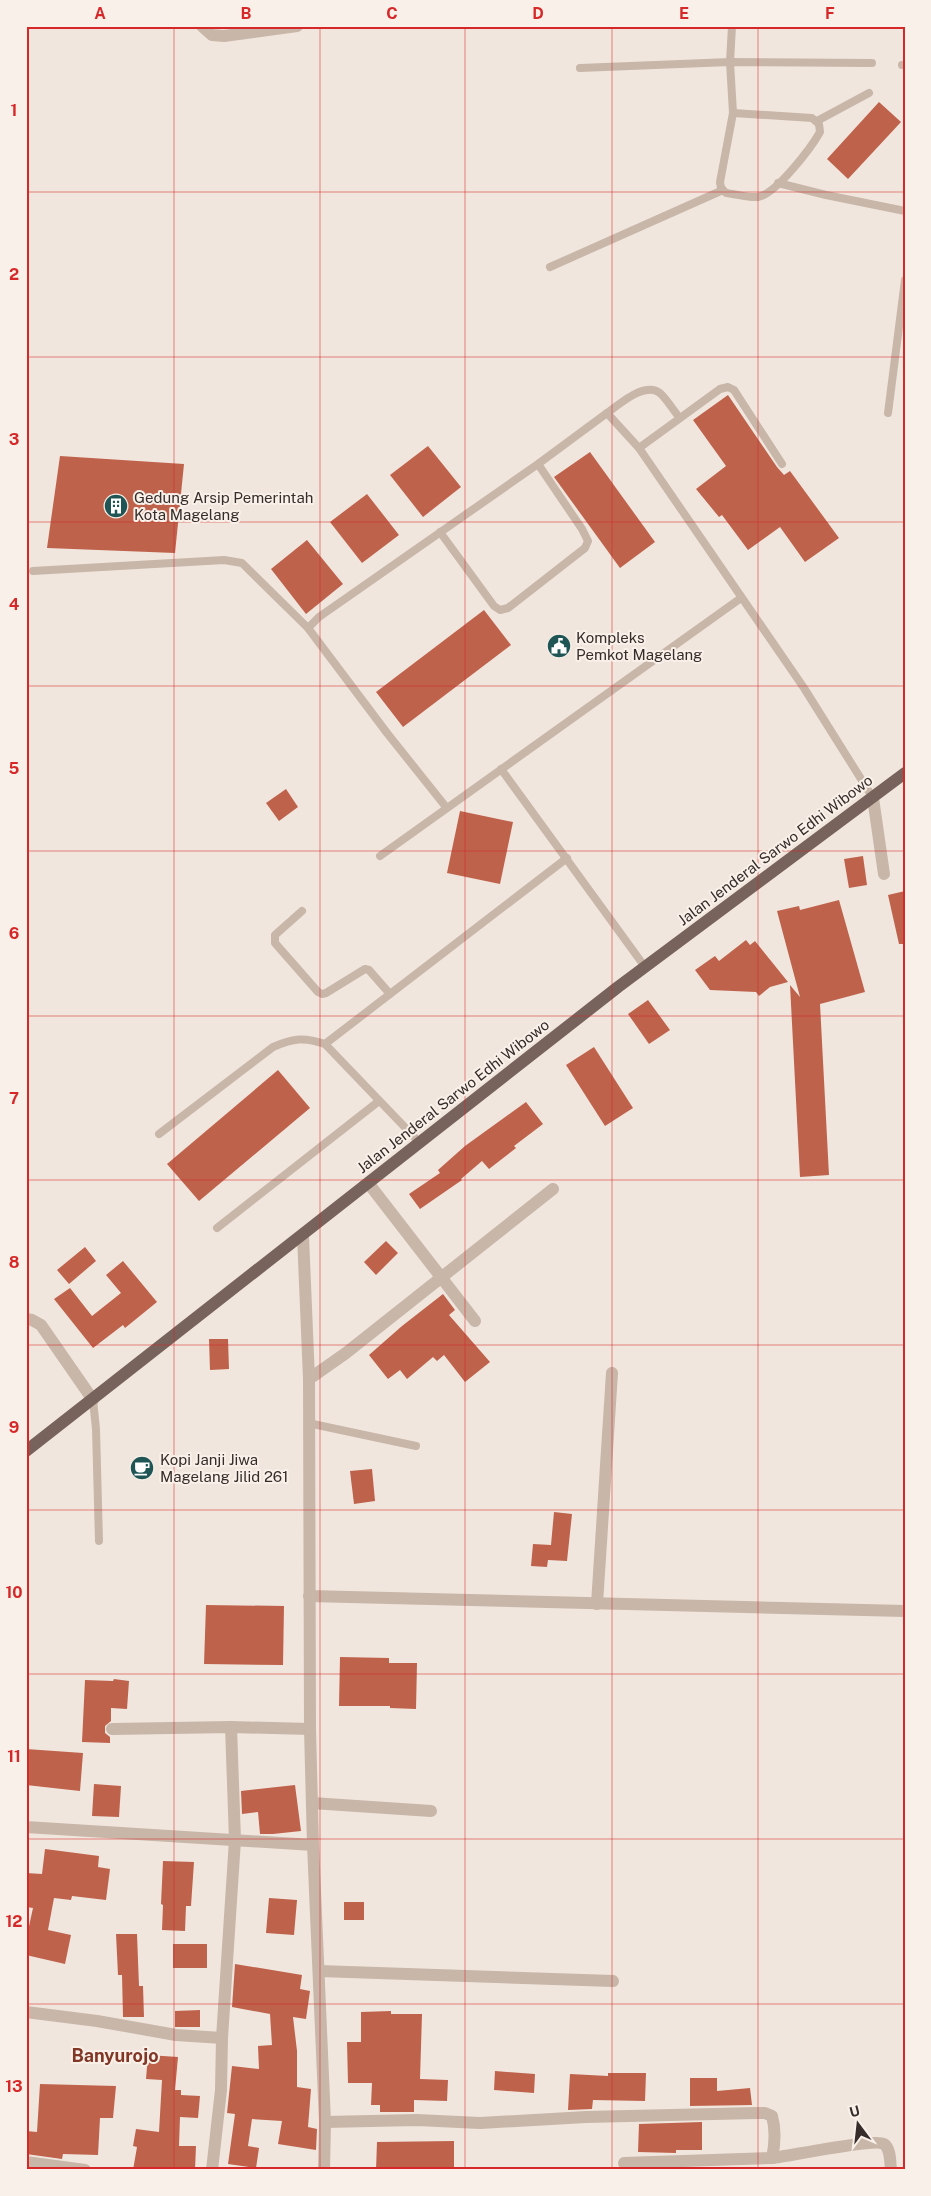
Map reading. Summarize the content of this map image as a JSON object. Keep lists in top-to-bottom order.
{
  "streets": {
    "main road": ["Jalan Jenderal Sarwo Edhi Wibowo"]
  },
  "districts": ["Banyurojo"],
  "places": {
    "building": ["Gedung Arsip Pemerintah Kota Magelang"],
    "public building": ["Kompleks Pemkot Magelang"],
    "cafe": ["Kopi Janji Jiwa Magelang Jilid 261"]
  },
  "north": "top",
  "grid": {
    "columns": [
      "A",
      "B",
      "C",
      "D",
      "E",
      "F"
    ],
    "rows": [
      "1",
      "2",
      "3",
      "4",
      "5",
      "6",
      "7",
      "8",
      "9",
      "10",
      "11",
      "12",
      "13"
    ]
  }
}
